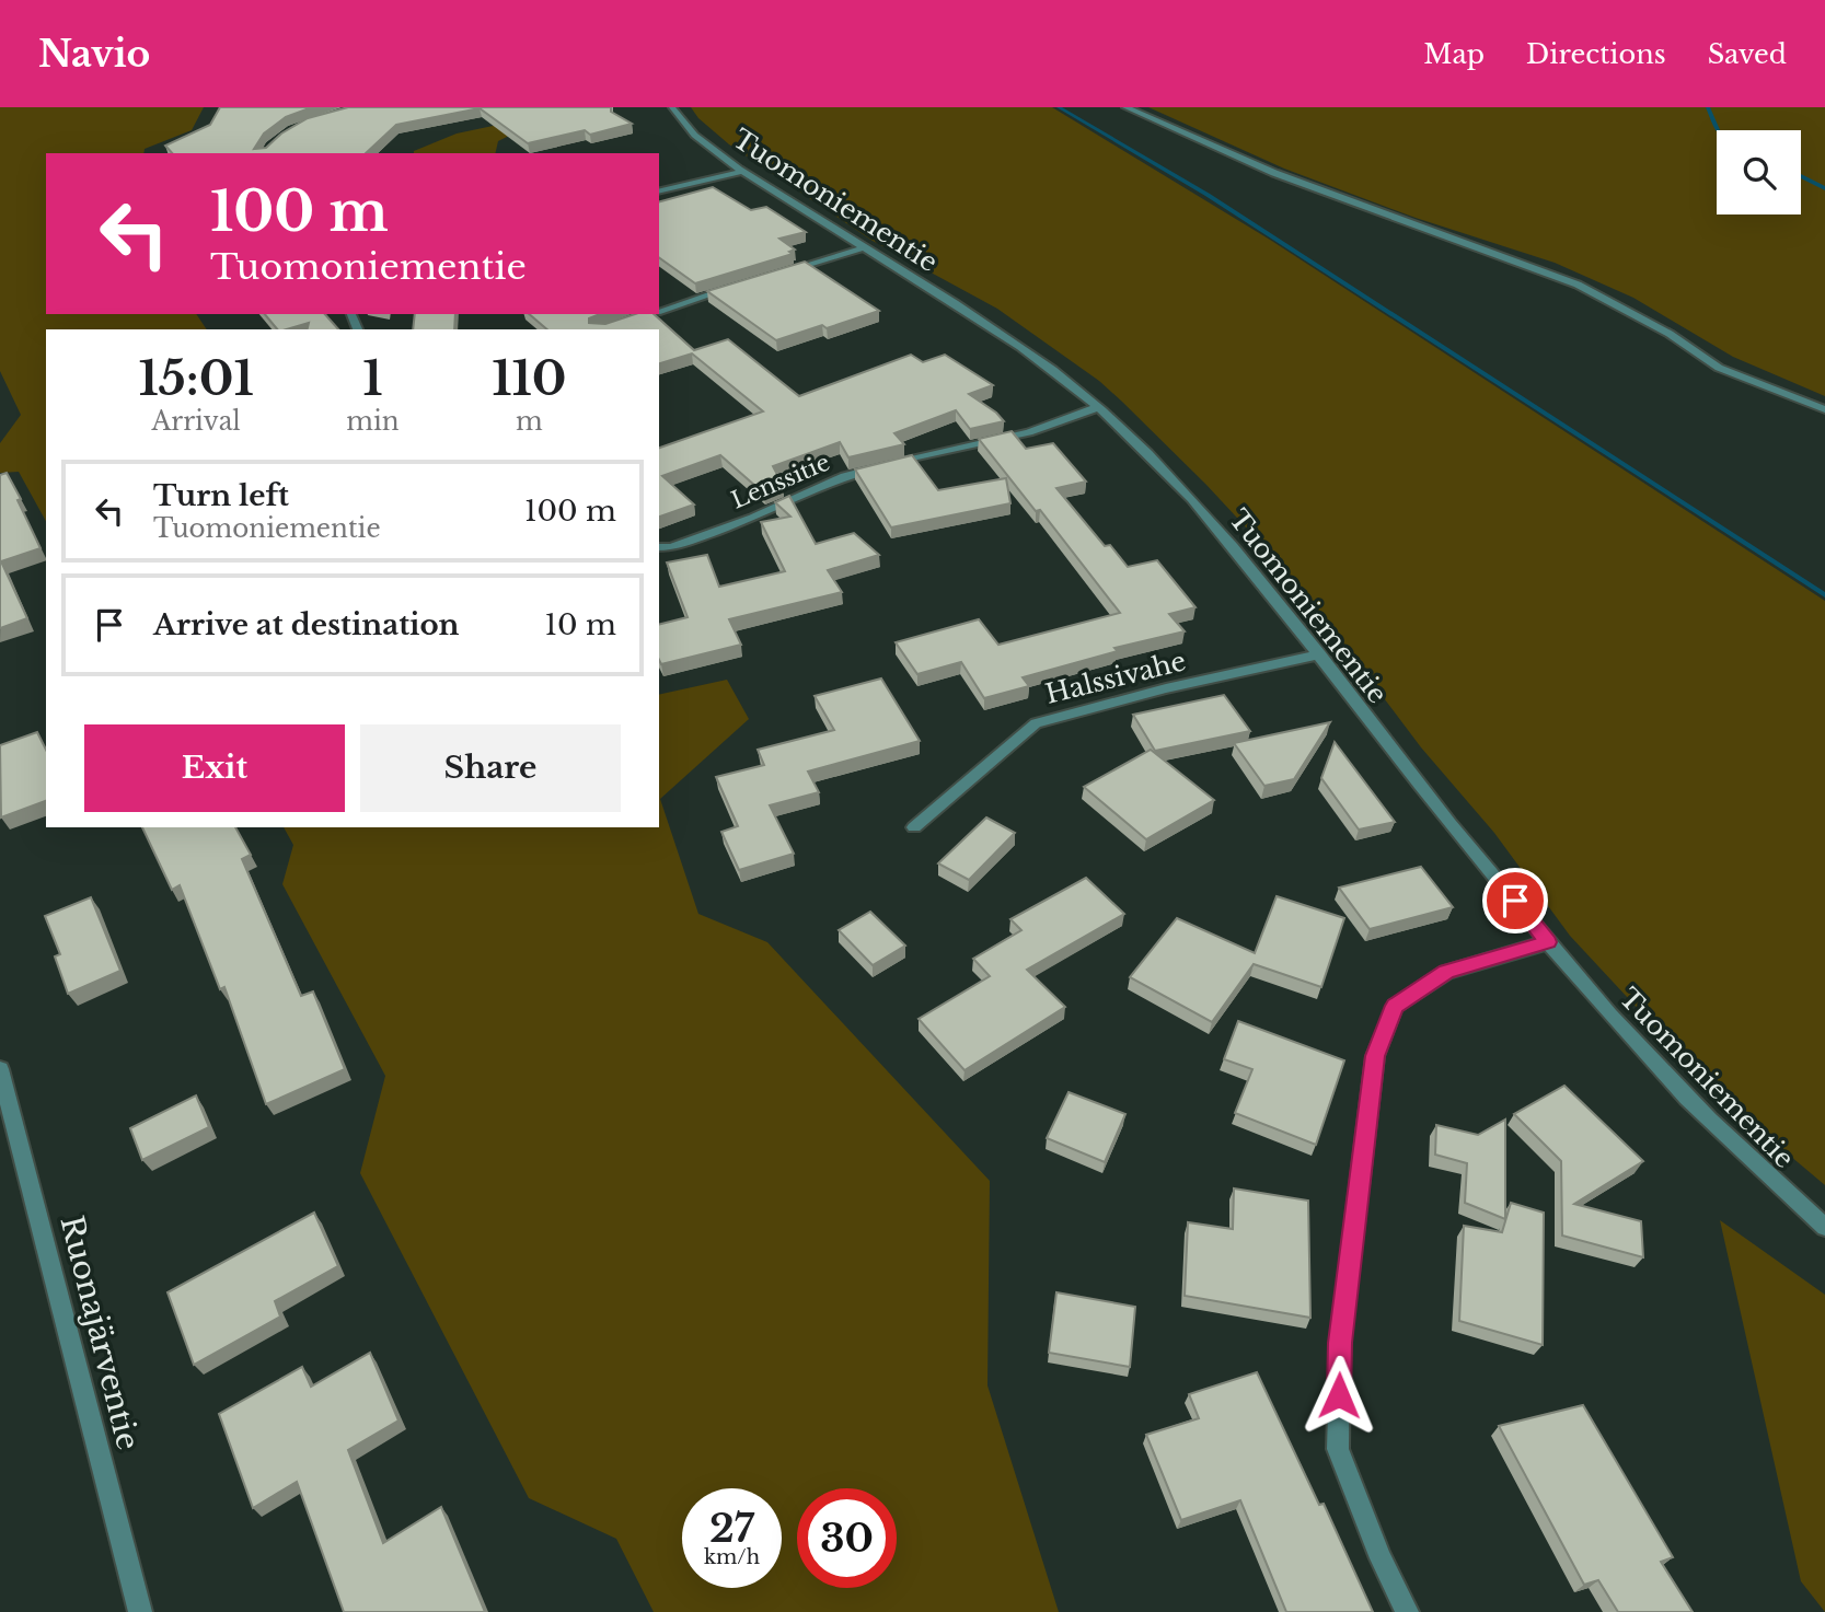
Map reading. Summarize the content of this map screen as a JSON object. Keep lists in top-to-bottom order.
{
  "streets": {
    "street": [
      "Tuomoniementie",
      "Lenssitie",
      "Halssivahe",
      "Ruonajärventie"
    ]
  },
  "crossings": [
    ["Tuomoniementie", "Lenssitie"],
    ["Tuomoniementie", "Halssivahe"]
  ],
  "page": {
    "header": "Navio",
    "nav": ["Map", "Directions", "Saved"],
    "turn": ["100 m", "Tuomoniementie"],
    "eta": [
      "15:01",
      "Arrival",
      "1",
      "min",
      "110",
      "m"
    ],
    "list": [
      {
        "name": "Turn left",
        "note": "Tuomoniementie",
        "value": "100 m"
      },
      {
        "name": "Arrive at destination",
        "value": "10 m"
      }
    ],
    "buttons": ["Exit", "Share"],
    "speed": "27 km/h",
    "limit": "30"
  }
}
